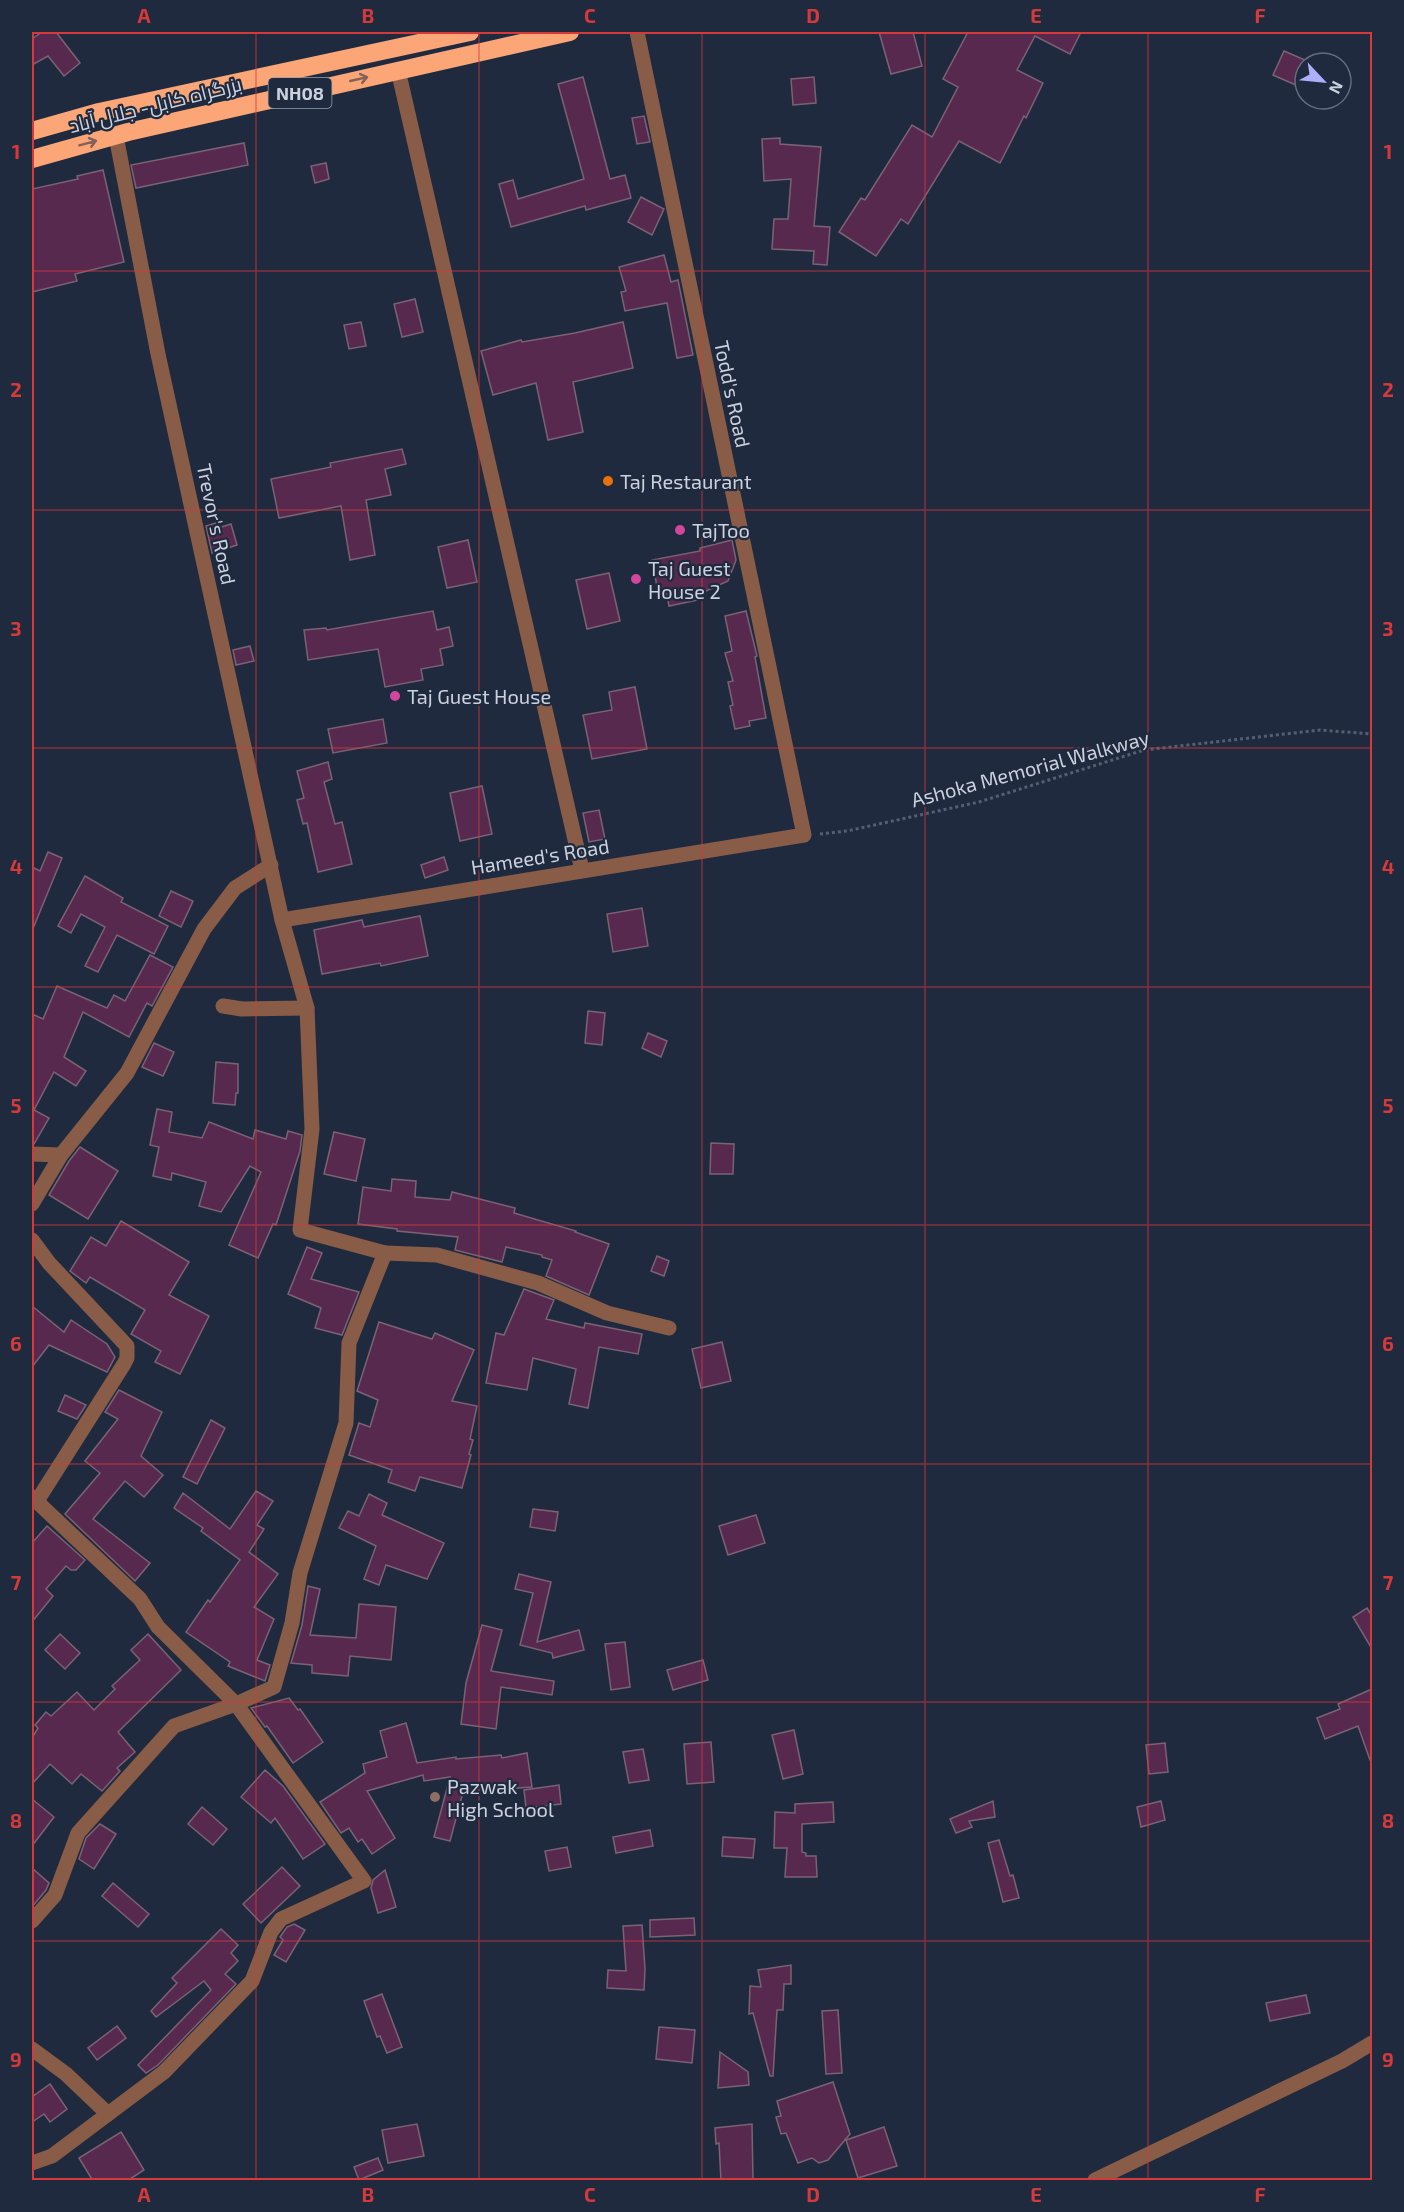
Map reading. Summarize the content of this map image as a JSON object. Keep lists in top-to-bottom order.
{
  "streets": {
    "highway": ["NH08", "بزرگراه کابل- جلال آباد"],
    "street": ["Todd's Road", "Trevor's Road", "Hameed's Road"],
    "path": ["Ashoka Memorial Walkway"]
  },
  "crossings": [
    ["بزرگراه کابل- جلال آباد", "Trevor's Road"],
    ["Todd's Road", "Ashoka Memorial Walkway"],
    ["Todd's Road", "Hameed's Road"],
    ["Trevor's Road", "Hameed's Road"],
    ["Ashoka Memorial Walkway", "Hameed's Road"]
  ],
  "places": [
    "Taj Restaurant",
    "TajToo",
    "Taj Guest House 2",
    "Taj Guest House",
    "Pazwak High School"
  ],
  "north": "bottom right",
  "grid": {
    "columns": [
      "A",
      "B",
      "C",
      "D",
      "E",
      "F"
    ],
    "rows": [
      "1",
      "2",
      "3",
      "4",
      "5",
      "6",
      "7",
      "8",
      "9"
    ]
  }
}
